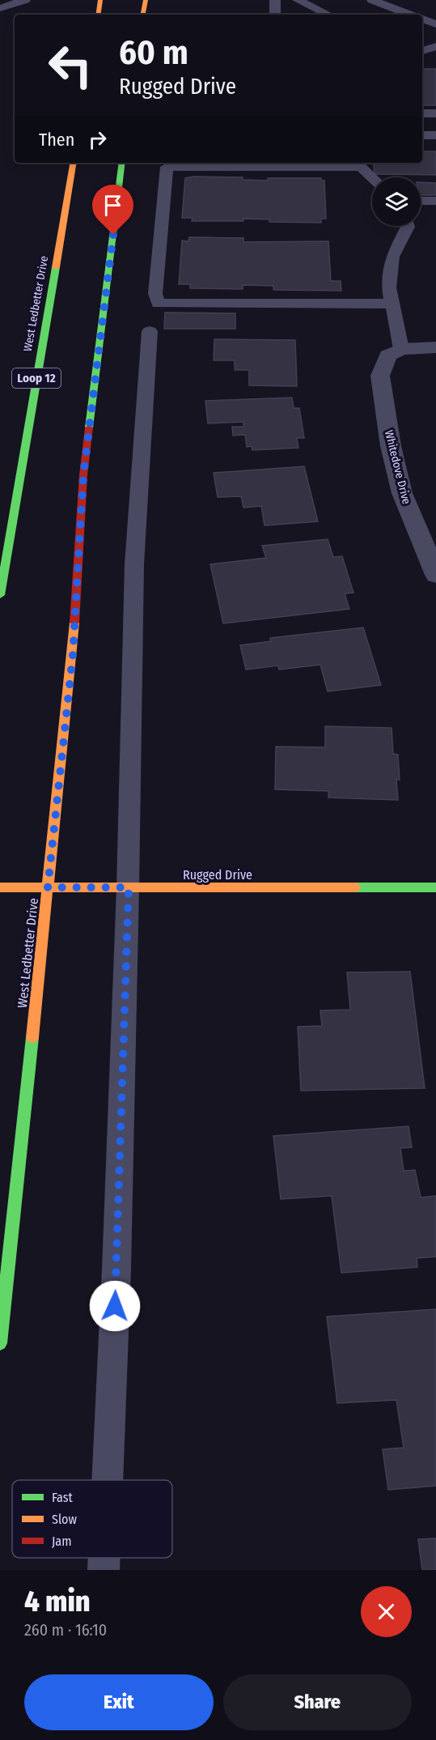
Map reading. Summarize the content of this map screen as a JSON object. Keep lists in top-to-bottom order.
{
  "streets": {
    "main road": ["West Ledbetter Drive", "Loop 12", "Rugged Drive"],
    "street": ["Whitedove Drive"]
  },
  "crossings": [
    ["West Ledbetter Drive", "Rugged Drive"]
  ],
  "legend": ["Fast", "Slow", "Jam"],
  "page": {
    "turn": ["60 m", "Rugged Drive"],
    "then": "Then",
    "heading": ["4 min", "260 m · 16:10"],
    "buttons": ["Exit", "Share"]
  }
}
